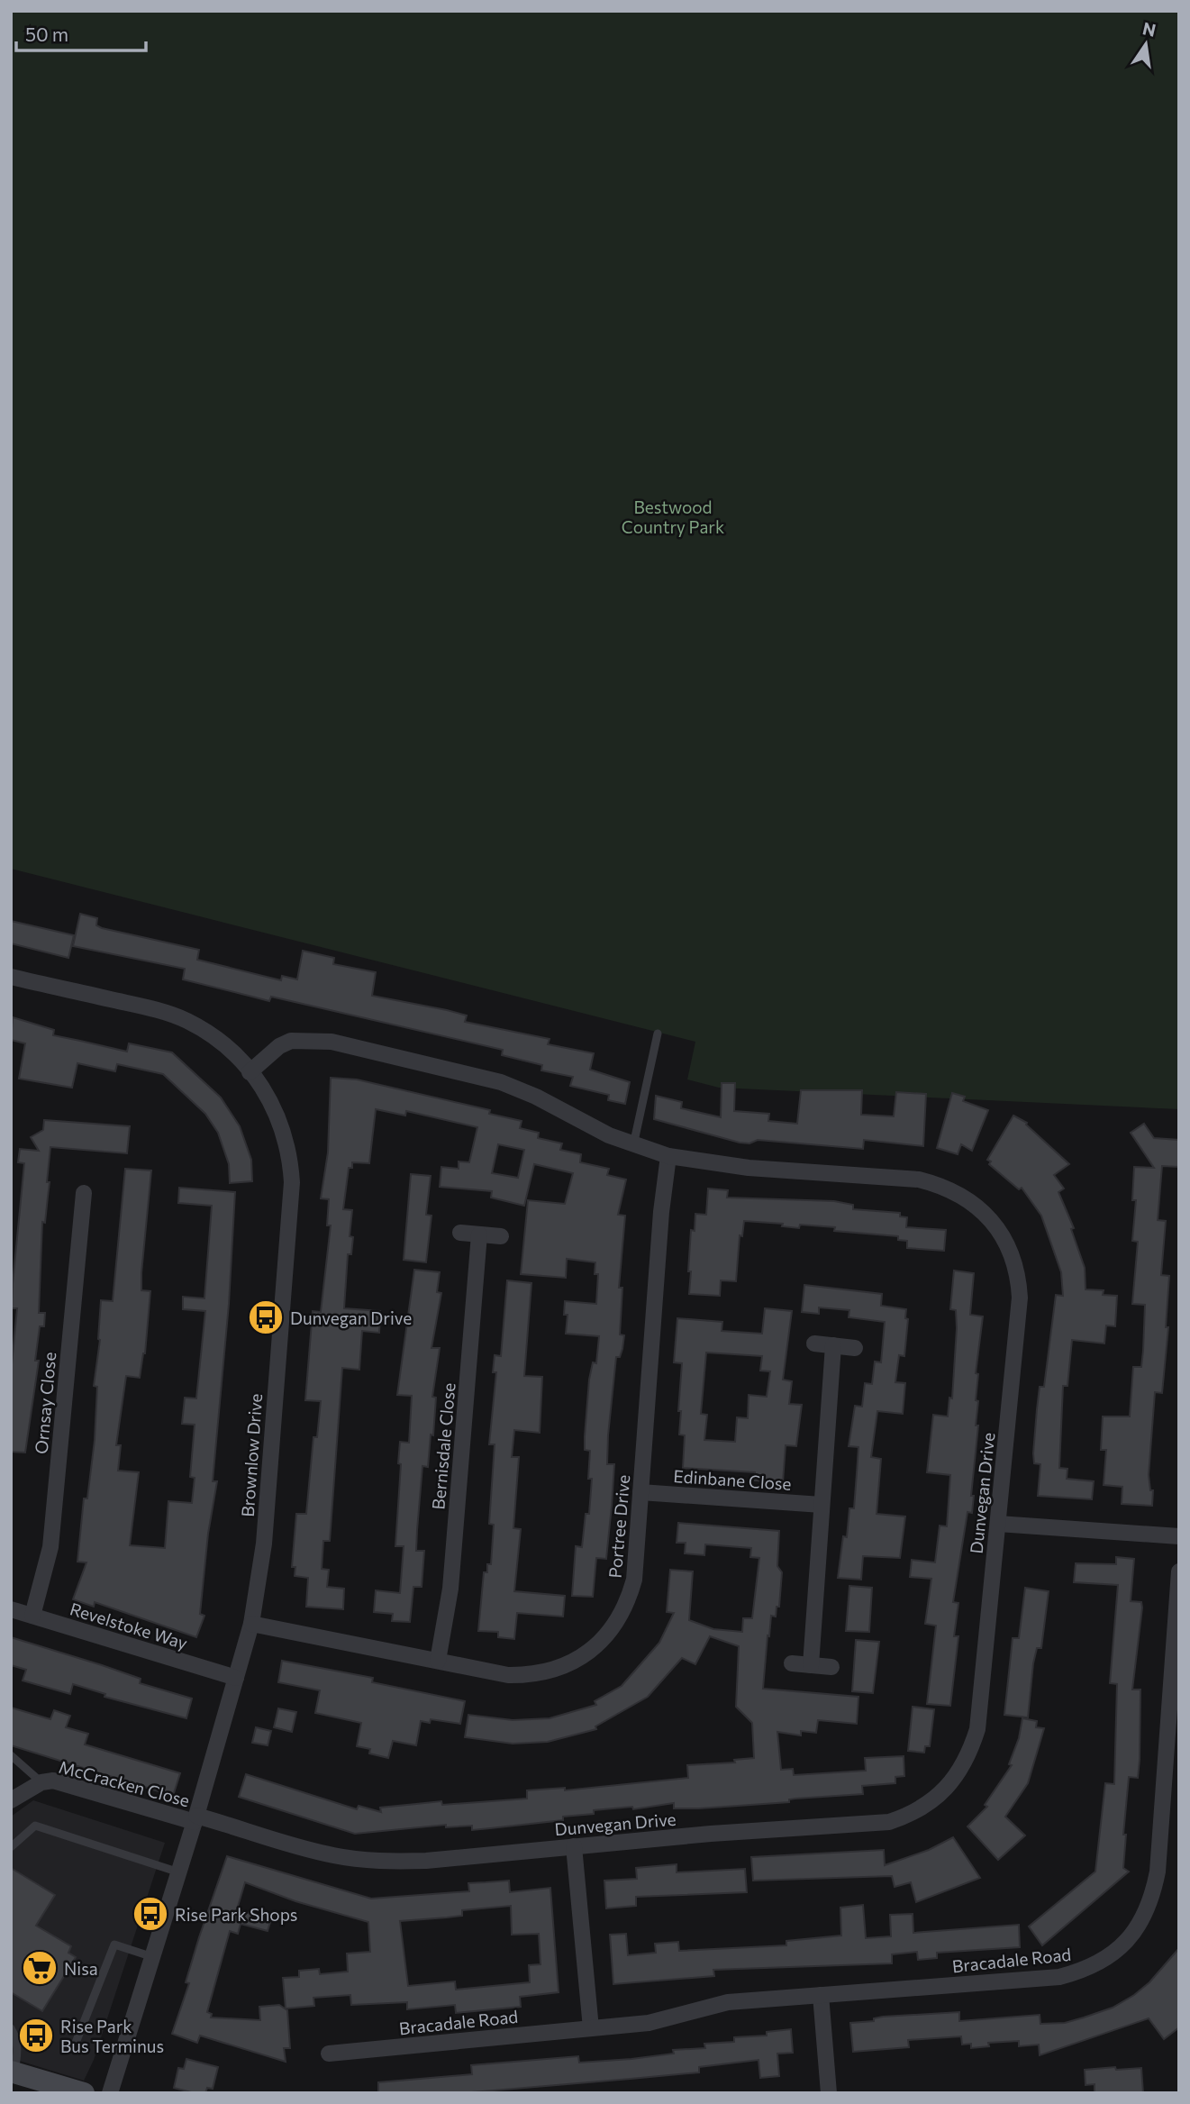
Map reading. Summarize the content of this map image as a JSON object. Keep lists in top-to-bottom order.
{
  "streets": {
    "street": [
      "Ornsay Close",
      "Bernisdale Close",
      "Brownlow Drive",
      "Edinbane Close",
      "Dunvegan Drive",
      "Portree Drive",
      "Revelstoke Way",
      "McCracken Close",
      "Bracadale Road"
    ]
  },
  "crossings": [
    ["Ornsay Close", "Revelstoke Way"],
    ["Bernisdale Close", "Portree Drive"],
    ["Brownlow Drive", "Dunvegan Drive"],
    ["Brownlow Drive", "Portree Drive"],
    ["Brownlow Drive", "Revelstoke Way"],
    ["Brownlow Drive", "McCracken Close"],
    ["Edinbane Close", "Portree Drive"],
    ["Dunvegan Drive", "Portree Drive"],
    ["Dunvegan Drive", "McCracken Close"]
  ],
  "parks": ["Bestwood Country Park"],
  "places": {
    "bus stop": ["Dunvegan Drive", "Rise Park Shops", "Rise Park Bus Terminus"],
    "supermarket": ["Nisa"]
  },
  "scale_bar": "50 m",
  "north": "top"
}
